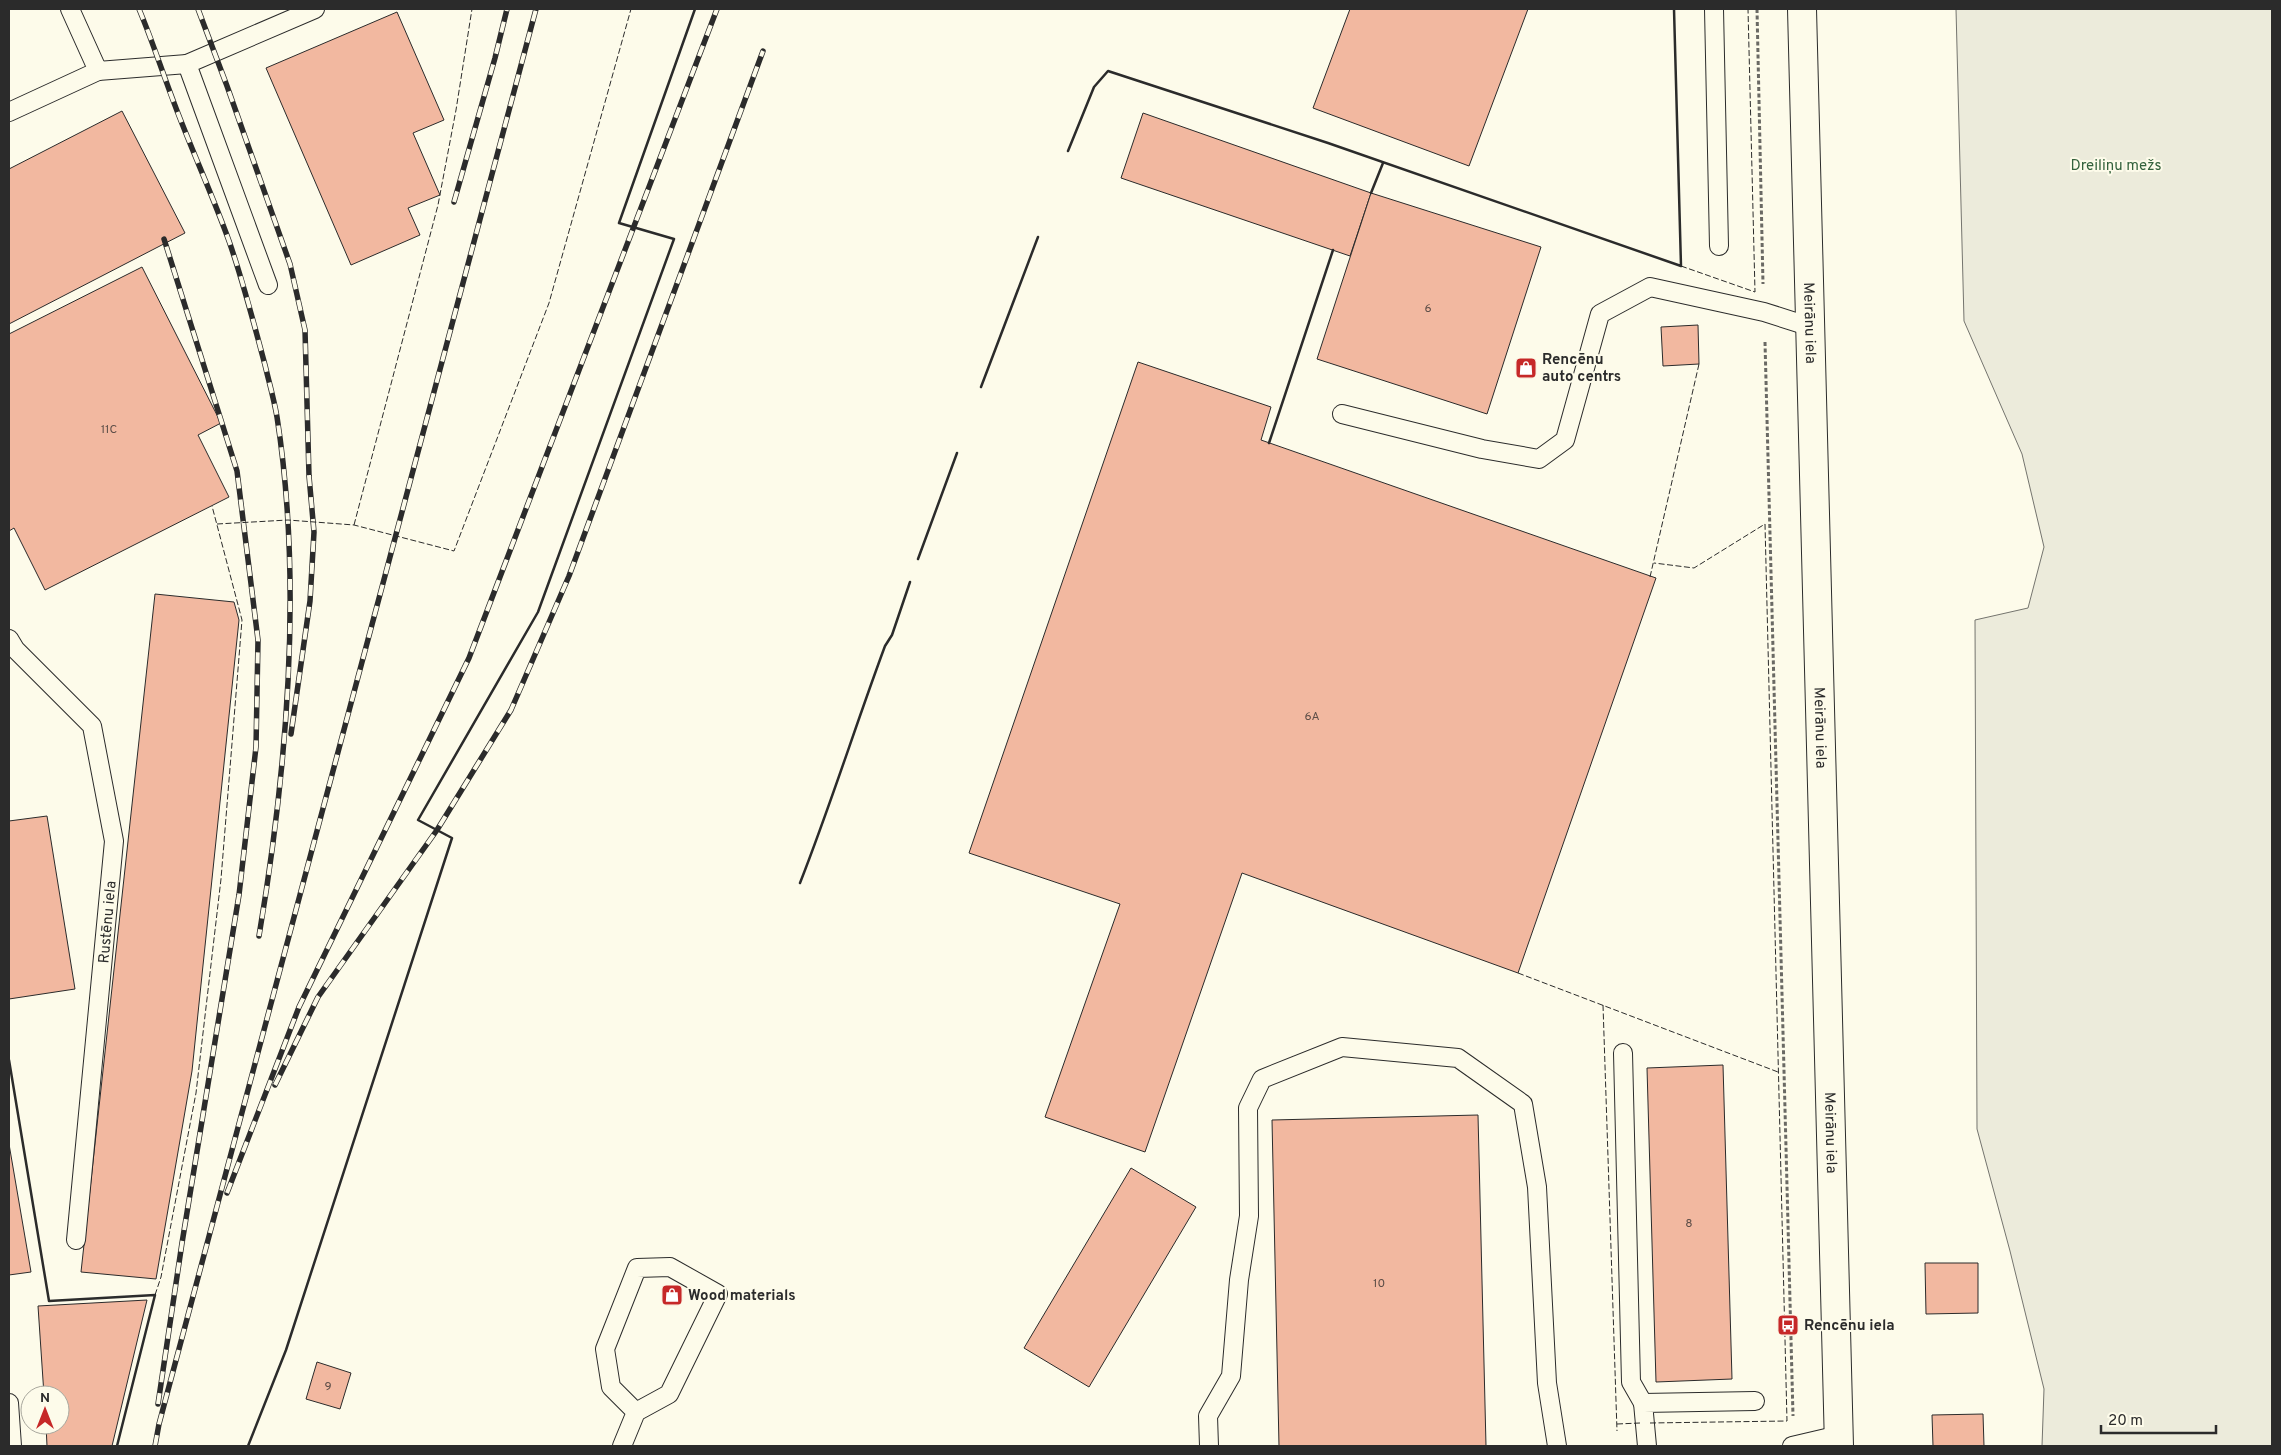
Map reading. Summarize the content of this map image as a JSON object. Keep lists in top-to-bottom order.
{
  "streets": {
    "street": ["Meirānu iela"],
    "lane": ["Rustēnu iela"]
  },
  "parks": ["Dreiliņu mežs"],
  "places": {
    "shop": ["Rencēnu auto centrs", "Wood materials"],
    "bus stop": ["Rencēnu iela"]
  },
  "house_numbers": [
    "6",
    "11C",
    "6A",
    "8",
    "10",
    "9"
  ],
  "scale_bar": "20 m",
  "north": "top"
}
